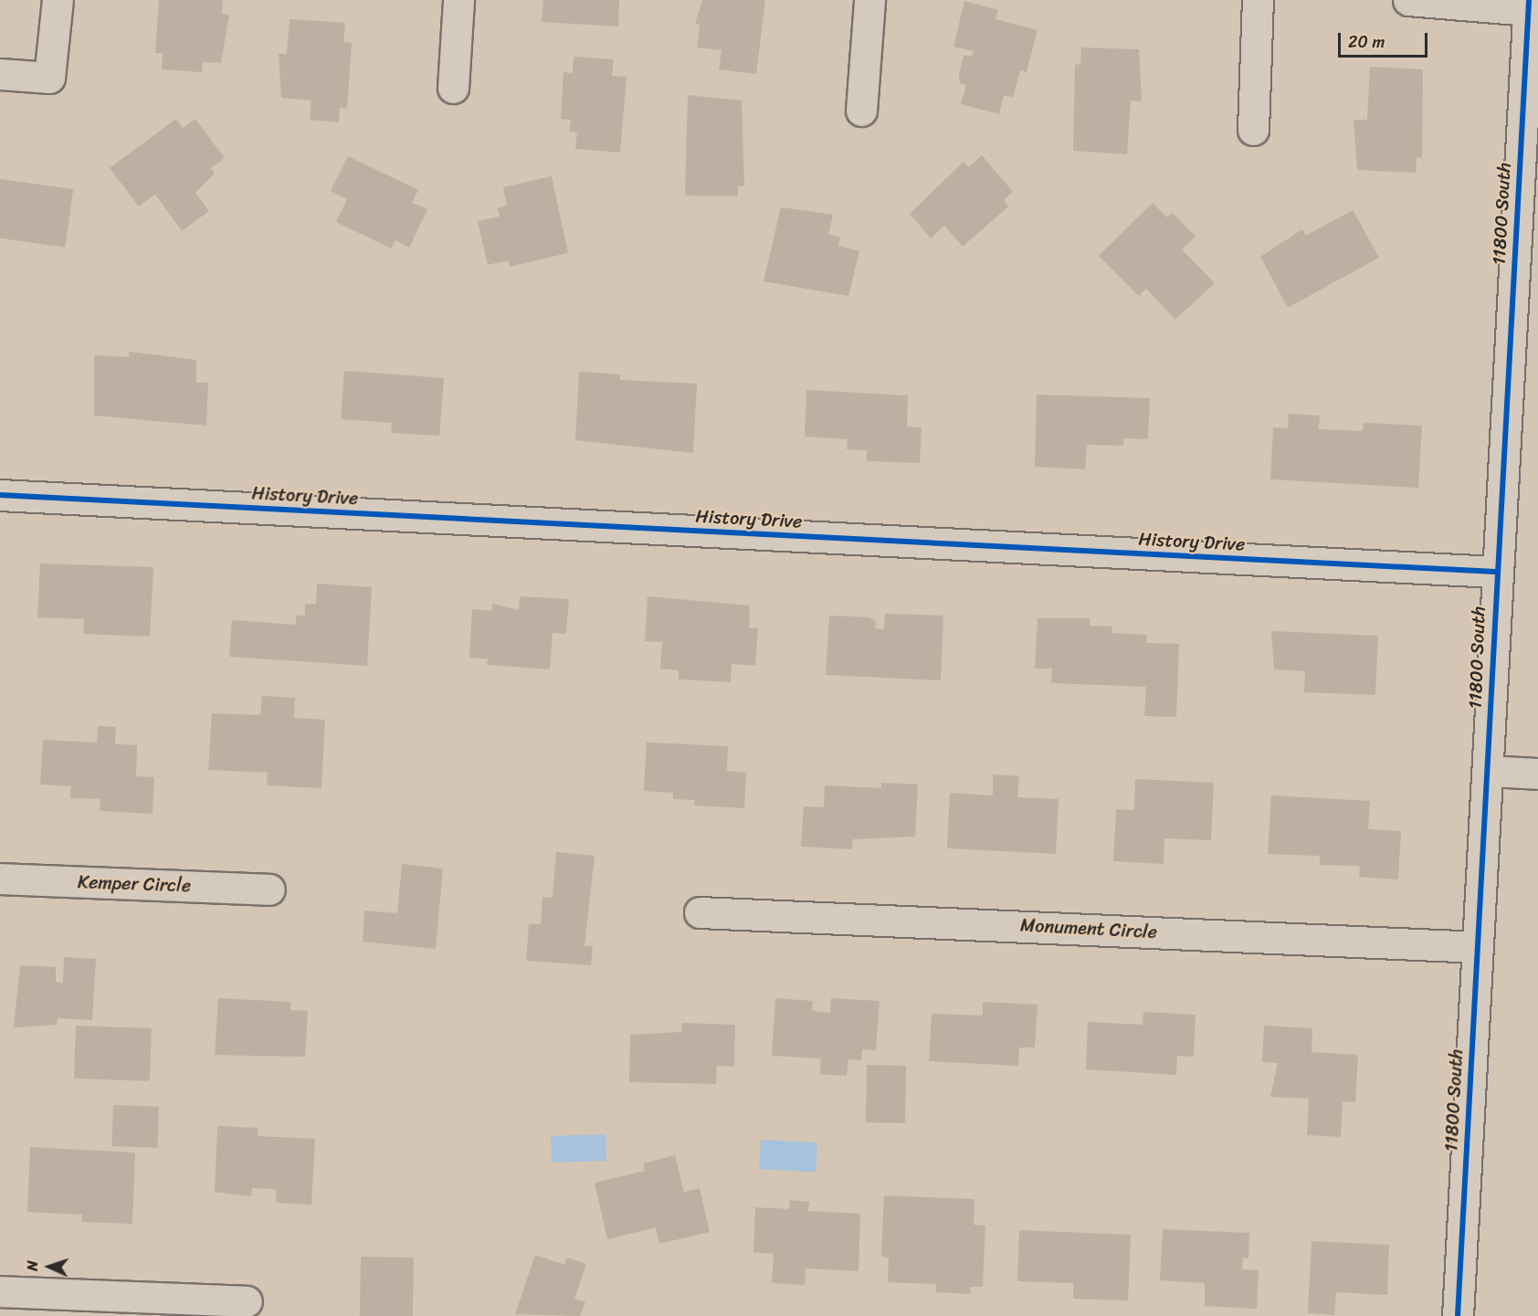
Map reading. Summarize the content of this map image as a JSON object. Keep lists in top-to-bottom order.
{
  "streets": {
    "street": [
      "11800 South",
      "History Drive",
      "Kemper Circle",
      "Monument Circle"
    ]
  },
  "crossings": [
    ["11800 South", "History Drive"],
    ["11800 South", "Monument Circle"]
  ],
  "scale_bar": "20 m",
  "north": "left"
}
